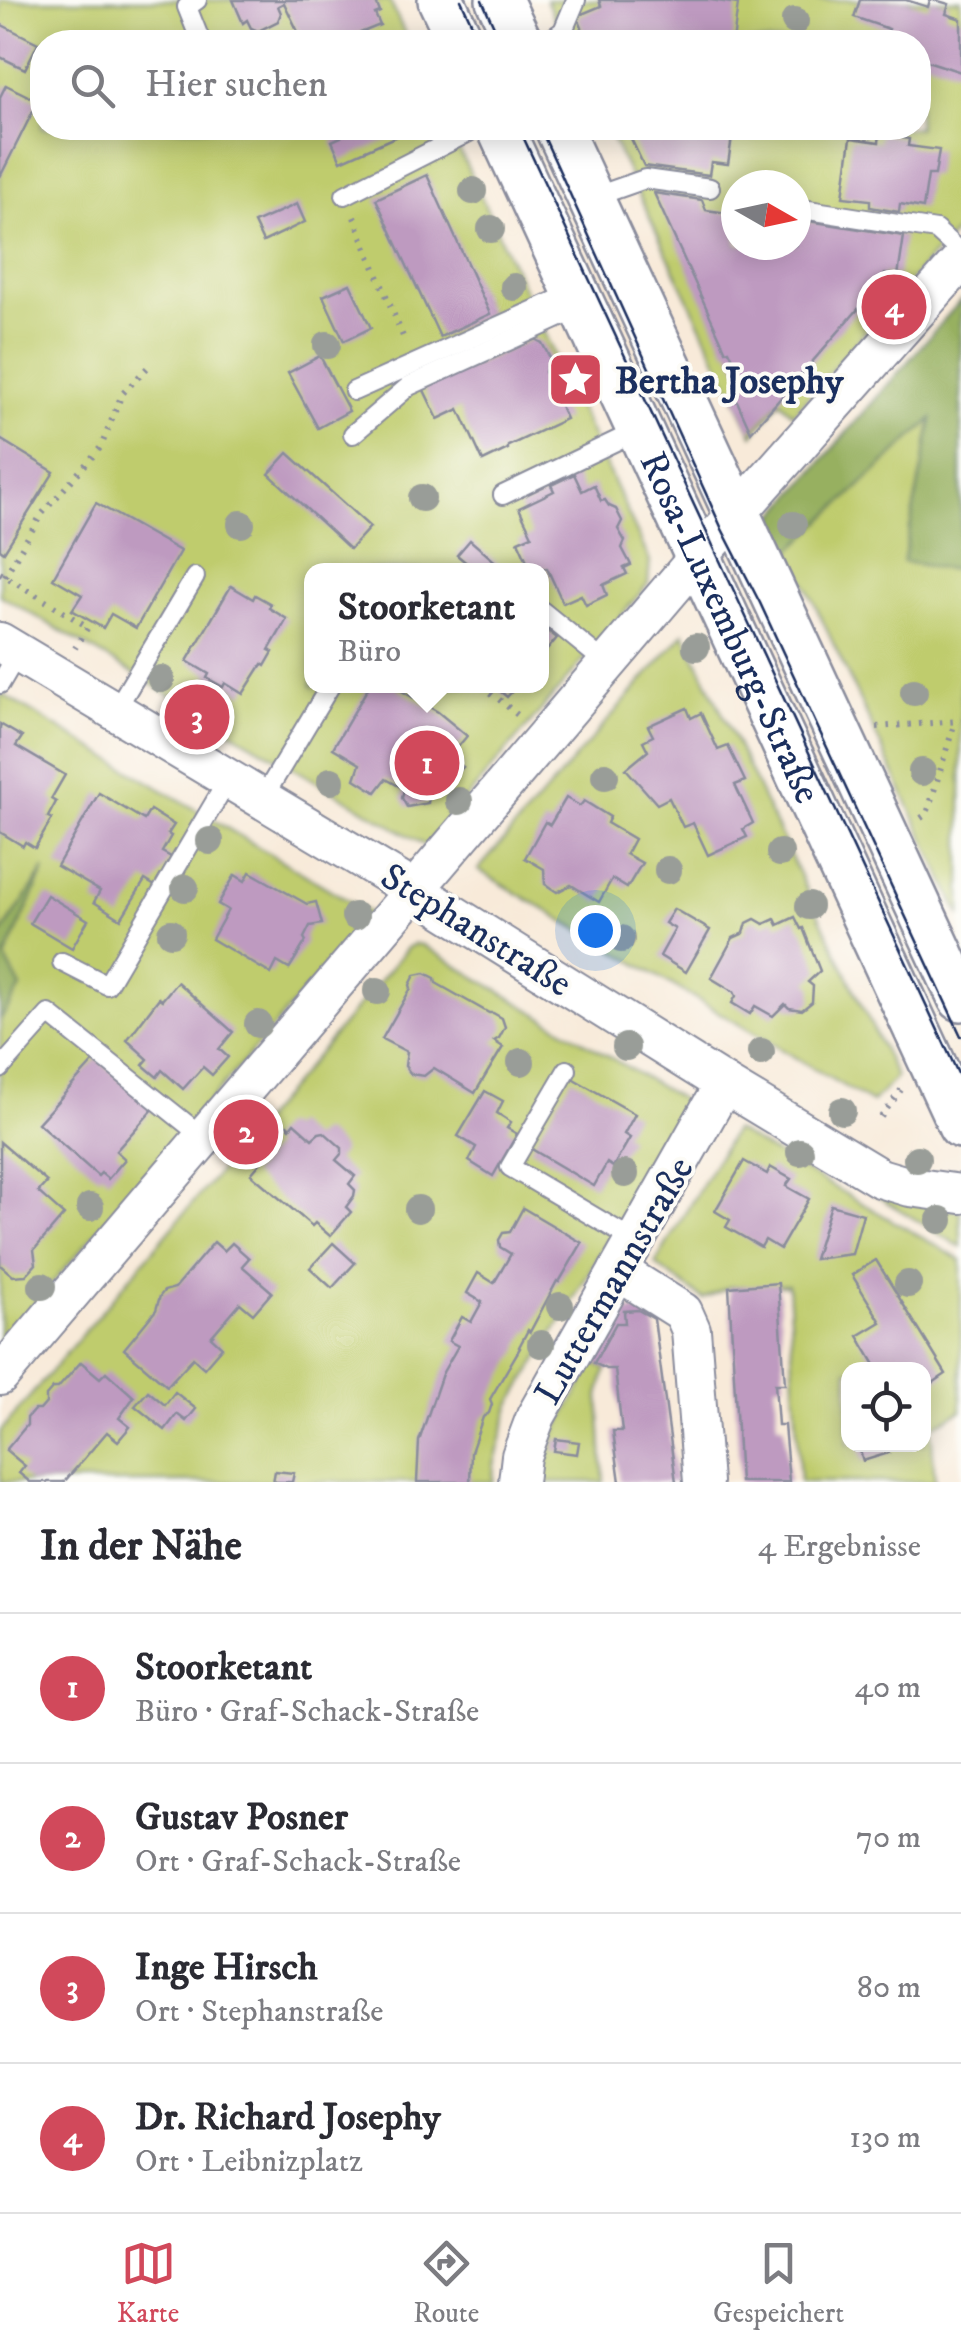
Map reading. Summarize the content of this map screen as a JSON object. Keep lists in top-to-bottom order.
{
  "streets": {
    "street": ["Rosa-Luxemburg-Straße", "Stephanstraße", "Luttermannstraße"]
  },
  "crossings": [
    ["Stephanstraße", "Luttermannstraße"]
  ],
  "places": {
    "place": ["Bertha Josephy"]
  },
  "north": "right",
  "page": {
    "search": "Hier suchen",
    "pins": [
      "4",
      "3",
      "1",
      "2"
    ],
    "popup": ["Stoorketant", "Büro"],
    "heading": ["In der Nähe", "4 Ergebnisse"],
    "list": [
      {
        "mark": "1",
        "name": "Stoorketant",
        "note": "Büro · Graf-Schack-Straße",
        "value": "40 m"
      },
      {
        "mark": "2",
        "name": "Gustav Posner",
        "note": "Ort · Graf-Schack-Straße",
        "value": "70 m"
      },
      {
        "mark": "3",
        "name": "Inge Hirsch",
        "note": "Ort · Stephanstraße",
        "value": "80 m"
      },
      {
        "mark": "4",
        "name": "Dr. Richard Josephy",
        "note": "Ort · Leibnizplatz",
        "value": "130 m"
      }
    ],
    "nav": ["Karte", "Route", "Gespeichert"]
  }
}
